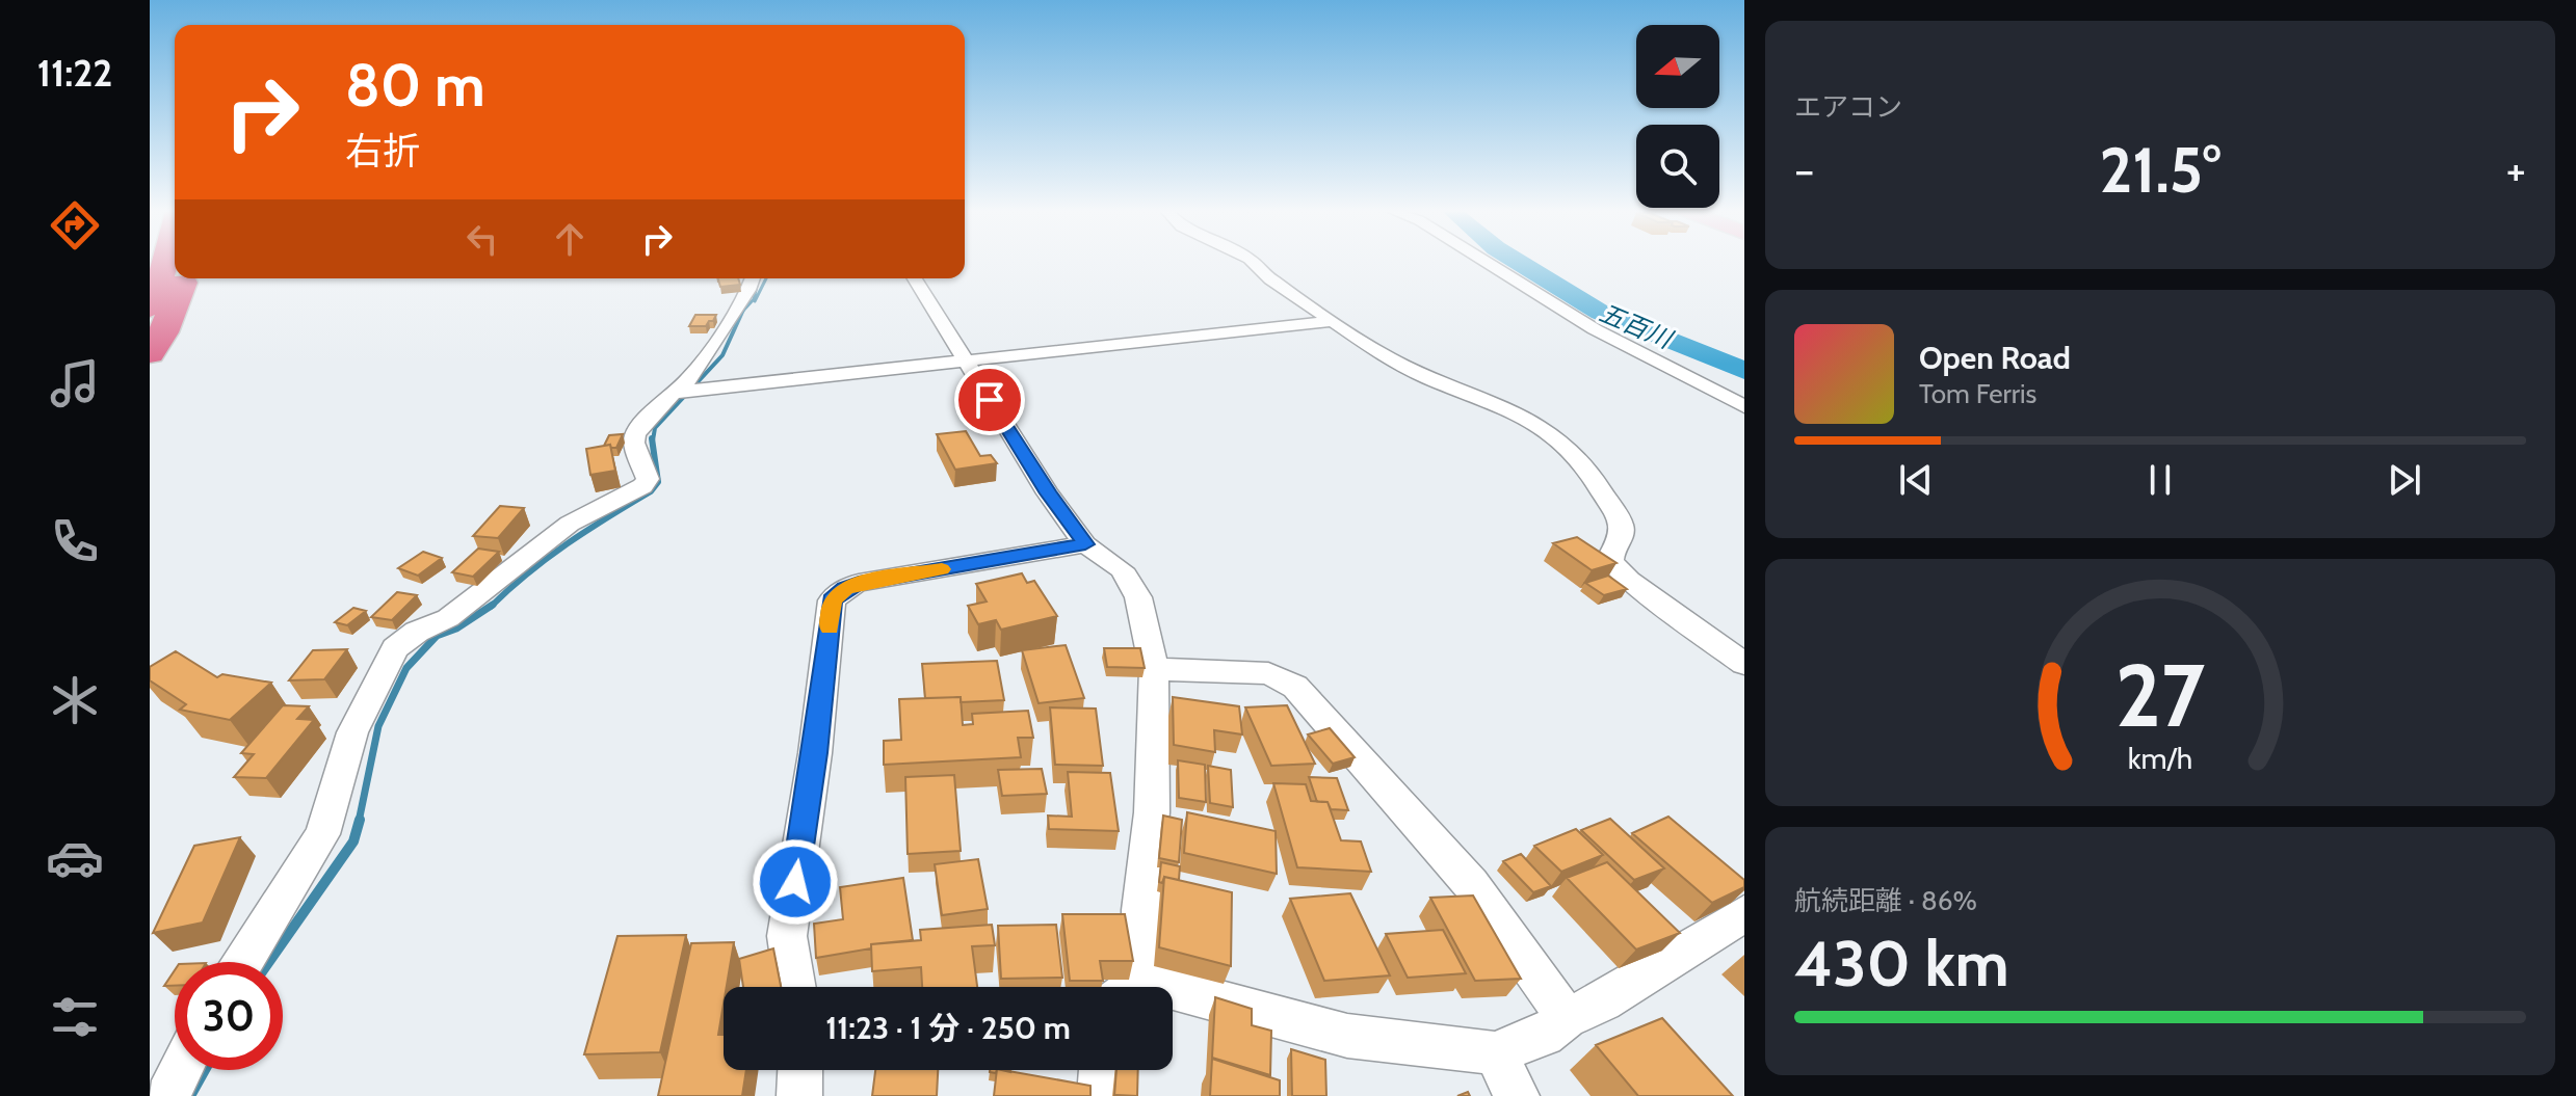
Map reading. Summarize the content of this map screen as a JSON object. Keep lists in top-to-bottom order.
{
  "water": ["五百川"],
  "north": "left",
  "page": {
    "tabs": "11:22",
    "tile": [
      "エアコン",
      ["航続距離 · 86%", "430 km"]
    ],
    "turn": ["80 m", "右折"],
    "heat": ["−", "21.5°", "+"],
    "song": ["Open Road", "Tom Ferris"],
    "limit": "30",
    "trip": "11:23 · 1 分 · 250 m",
    "gauge": ["27", "km/h"]
  }
}
